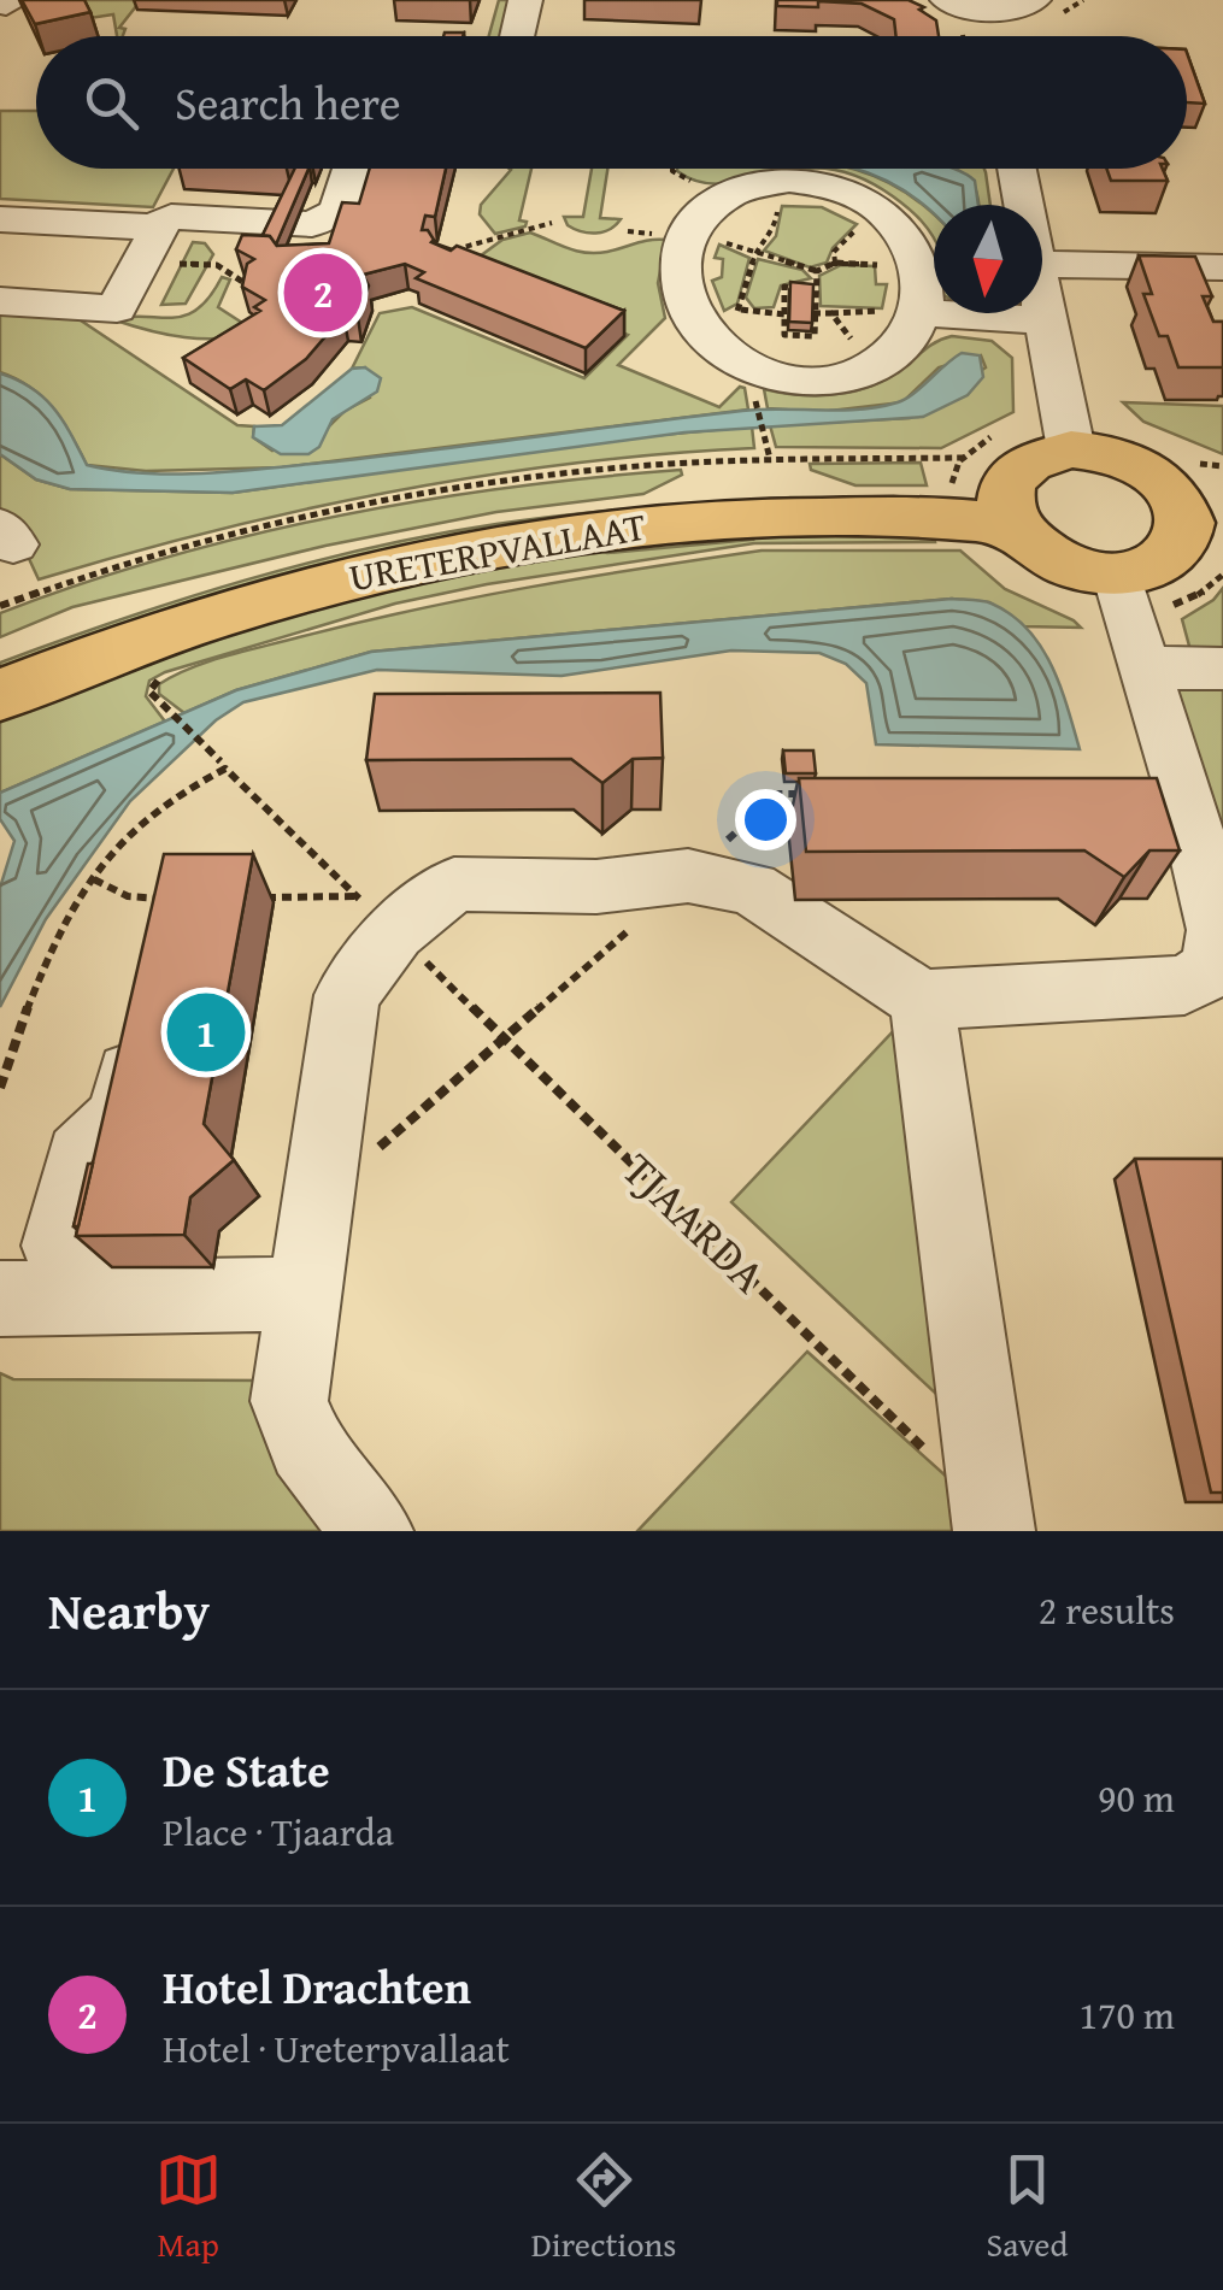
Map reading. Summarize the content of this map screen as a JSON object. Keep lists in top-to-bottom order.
{
  "streets": {
    "main road": ["URETERPVALLAAT"],
    "path": ["TJAARDA"]
  },
  "north": "bottom",
  "page": {
    "search": "Search here",
    "pins": ["2", "1"],
    "heading": ["Nearby", "2 results"],
    "list": [
      {
        "mark": "1",
        "name": "De State",
        "note": "Place · Tjaarda",
        "value": "90 m"
      },
      {
        "mark": "2",
        "name": "Hotel Drachten",
        "note": "Hotel · Ureterpvallaat",
        "value": "170 m"
      }
    ],
    "nav": ["Map", "Directions", "Saved"]
  }
}
